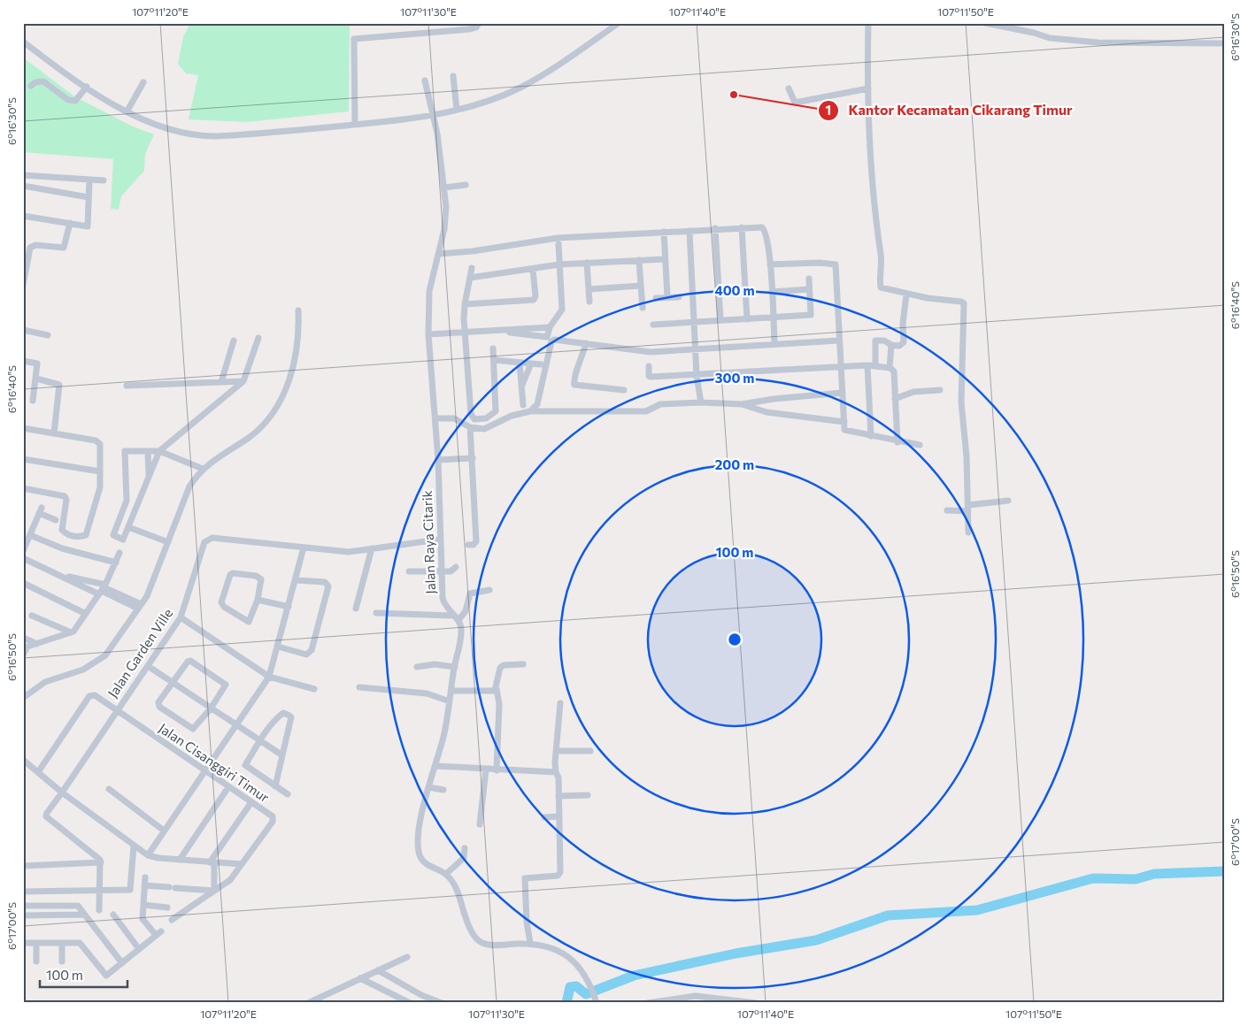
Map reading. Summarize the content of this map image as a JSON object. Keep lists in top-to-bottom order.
{
  "streets": {
    "street": ["Jalan Raya Citarik", "Jalan Garden Ville", "Jalan Cisanggiri Timur"]
  },
  "crossings": [
    ["Jalan Raya Citarik", "Jalan Garden Ville"],
    ["Jalan Garden Ville", "Jalan Cisanggiri Timur"]
  ],
  "places": ["Kantor Kecamatan Cikarang Timur"],
  "scale_bar": "100 m",
  "coordinates": [
    "107°11'20\"E",
    "107°11'30\"E",
    "107°11'40\"E",
    "107°11'50\"E",
    "6°16'30\"S",
    "6°16'40\"S",
    "6°16'50\"S",
    "6°17'00\"S"
  ],
  "rings": [
    "400 m",
    "300 m",
    "200 m",
    "100 m"
  ]
}
